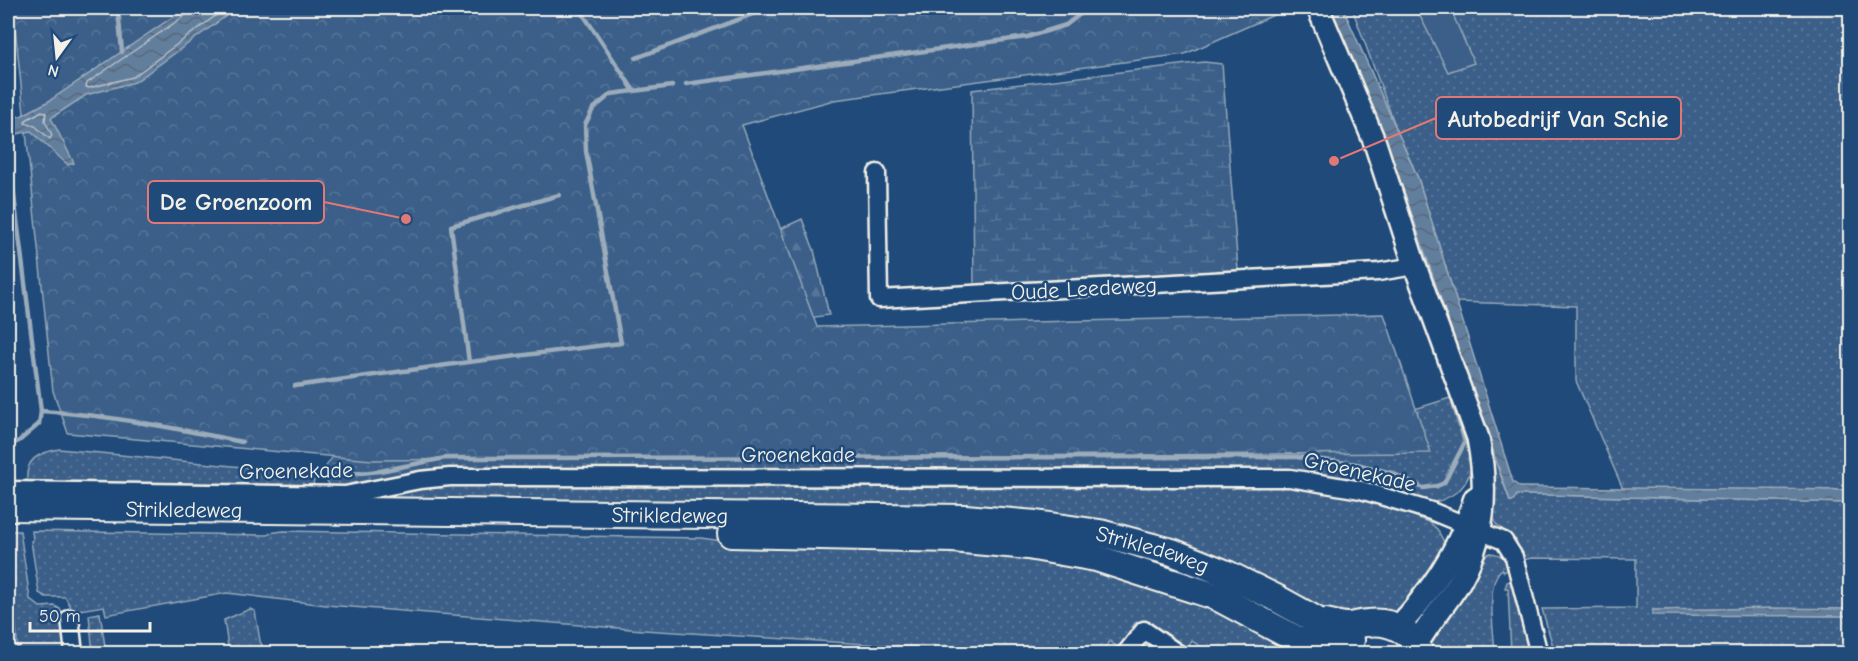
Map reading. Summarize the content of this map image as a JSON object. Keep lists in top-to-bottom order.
{
  "streets": {
    "main road": ["Strikledeweg"],
    "street": ["Oude Leedeweg", "Groenekade"]
  },
  "places": ["Autobedrijf Van Schie", "De Groenzoom"],
  "scale_bar": "50 m",
  "north": "bottom"
}
